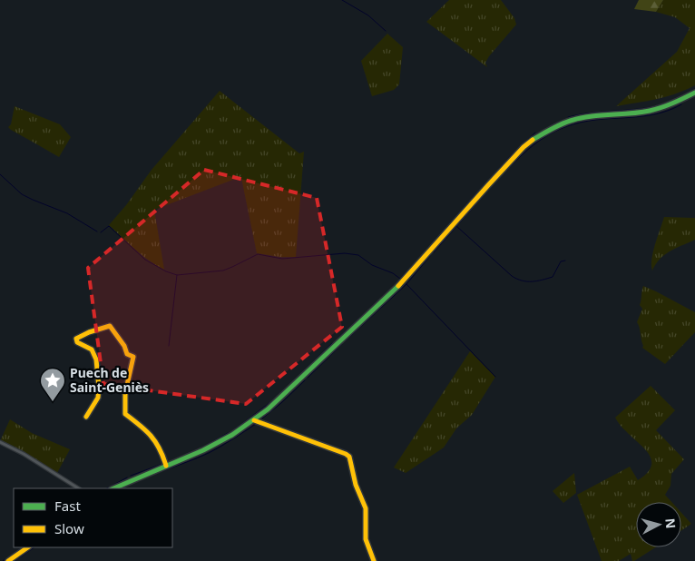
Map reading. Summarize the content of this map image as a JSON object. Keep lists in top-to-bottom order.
{
  "places": {
    "place": ["Puech de Saint-Geniès"]
  },
  "legend": ["Fast", "Slow"],
  "north": "right"
}
